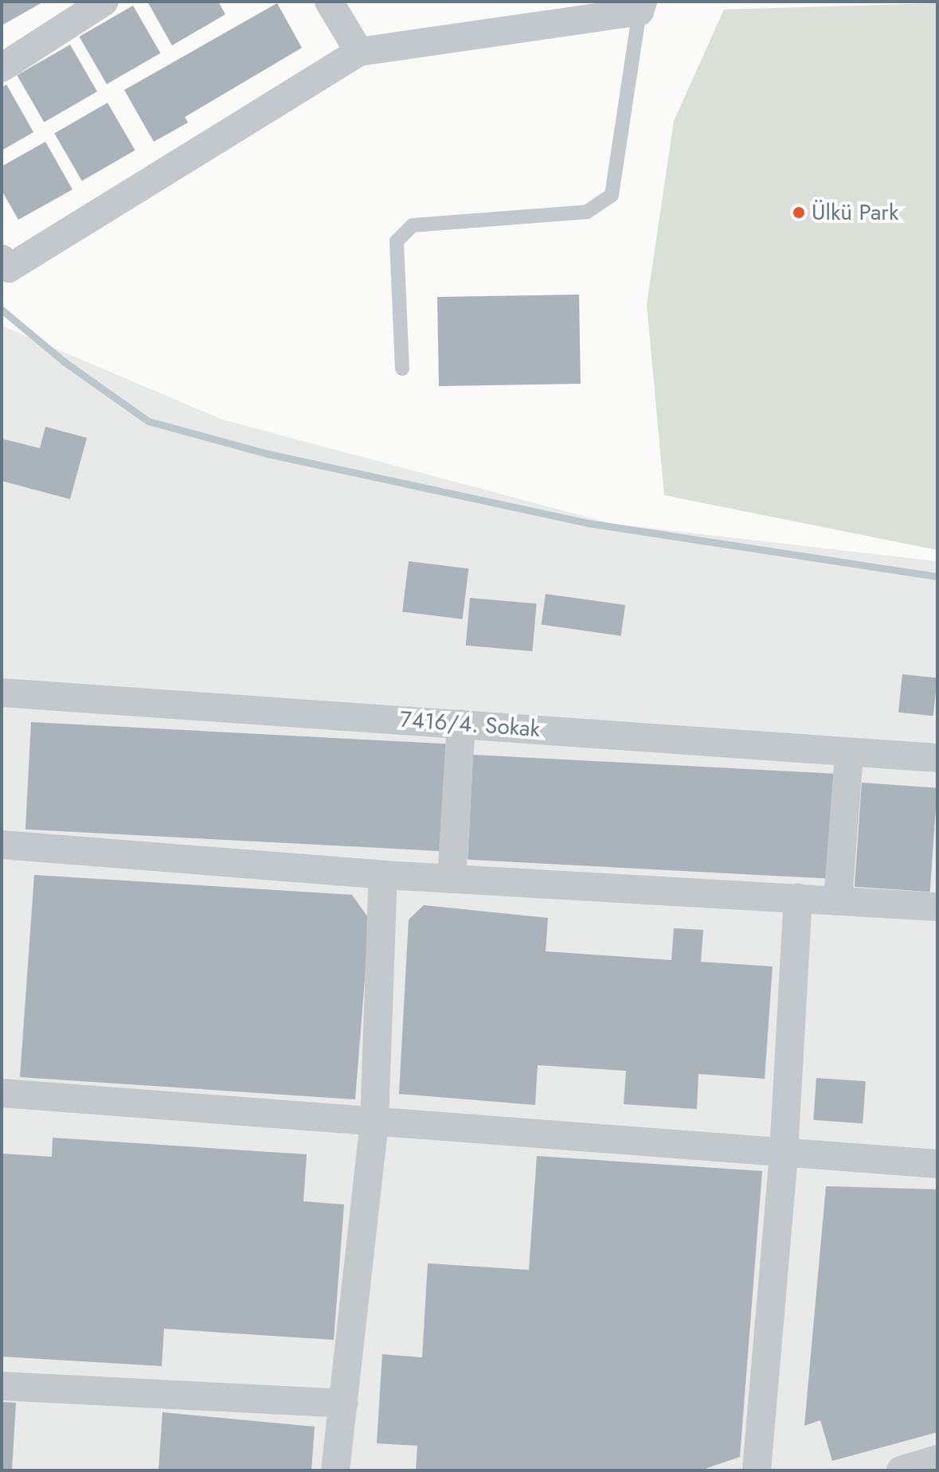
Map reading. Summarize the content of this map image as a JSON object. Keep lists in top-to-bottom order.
{
  "streets": {
    "street": ["7416/4. Sokak"]
  },
  "places": ["Ülkü Park"]
}
